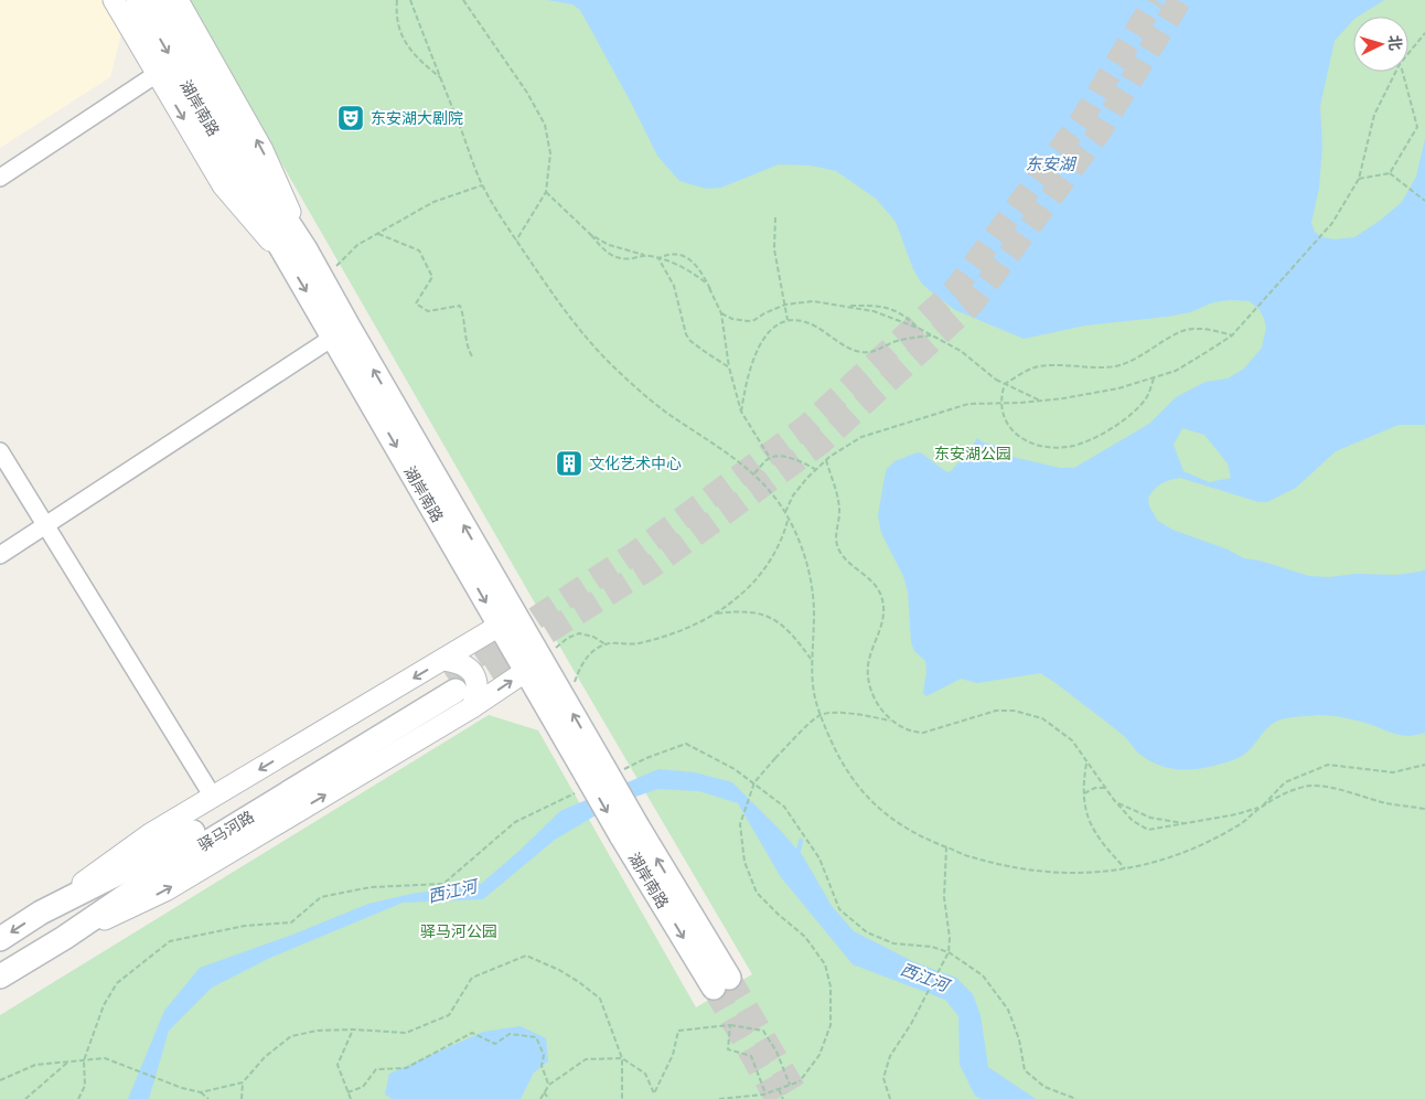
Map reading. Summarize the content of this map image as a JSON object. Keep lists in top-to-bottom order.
{
  "streets": {
    "main road": ["湖岸南路", "驿马河路"]
  },
  "water": ["东安湖", "西江河"],
  "parks": ["东安湖公园", "驿马河公园"],
  "places": {
    "theatre": ["东安湖大剧院"],
    "building": ["文化艺术中心"]
  },
  "north": "right"
}
